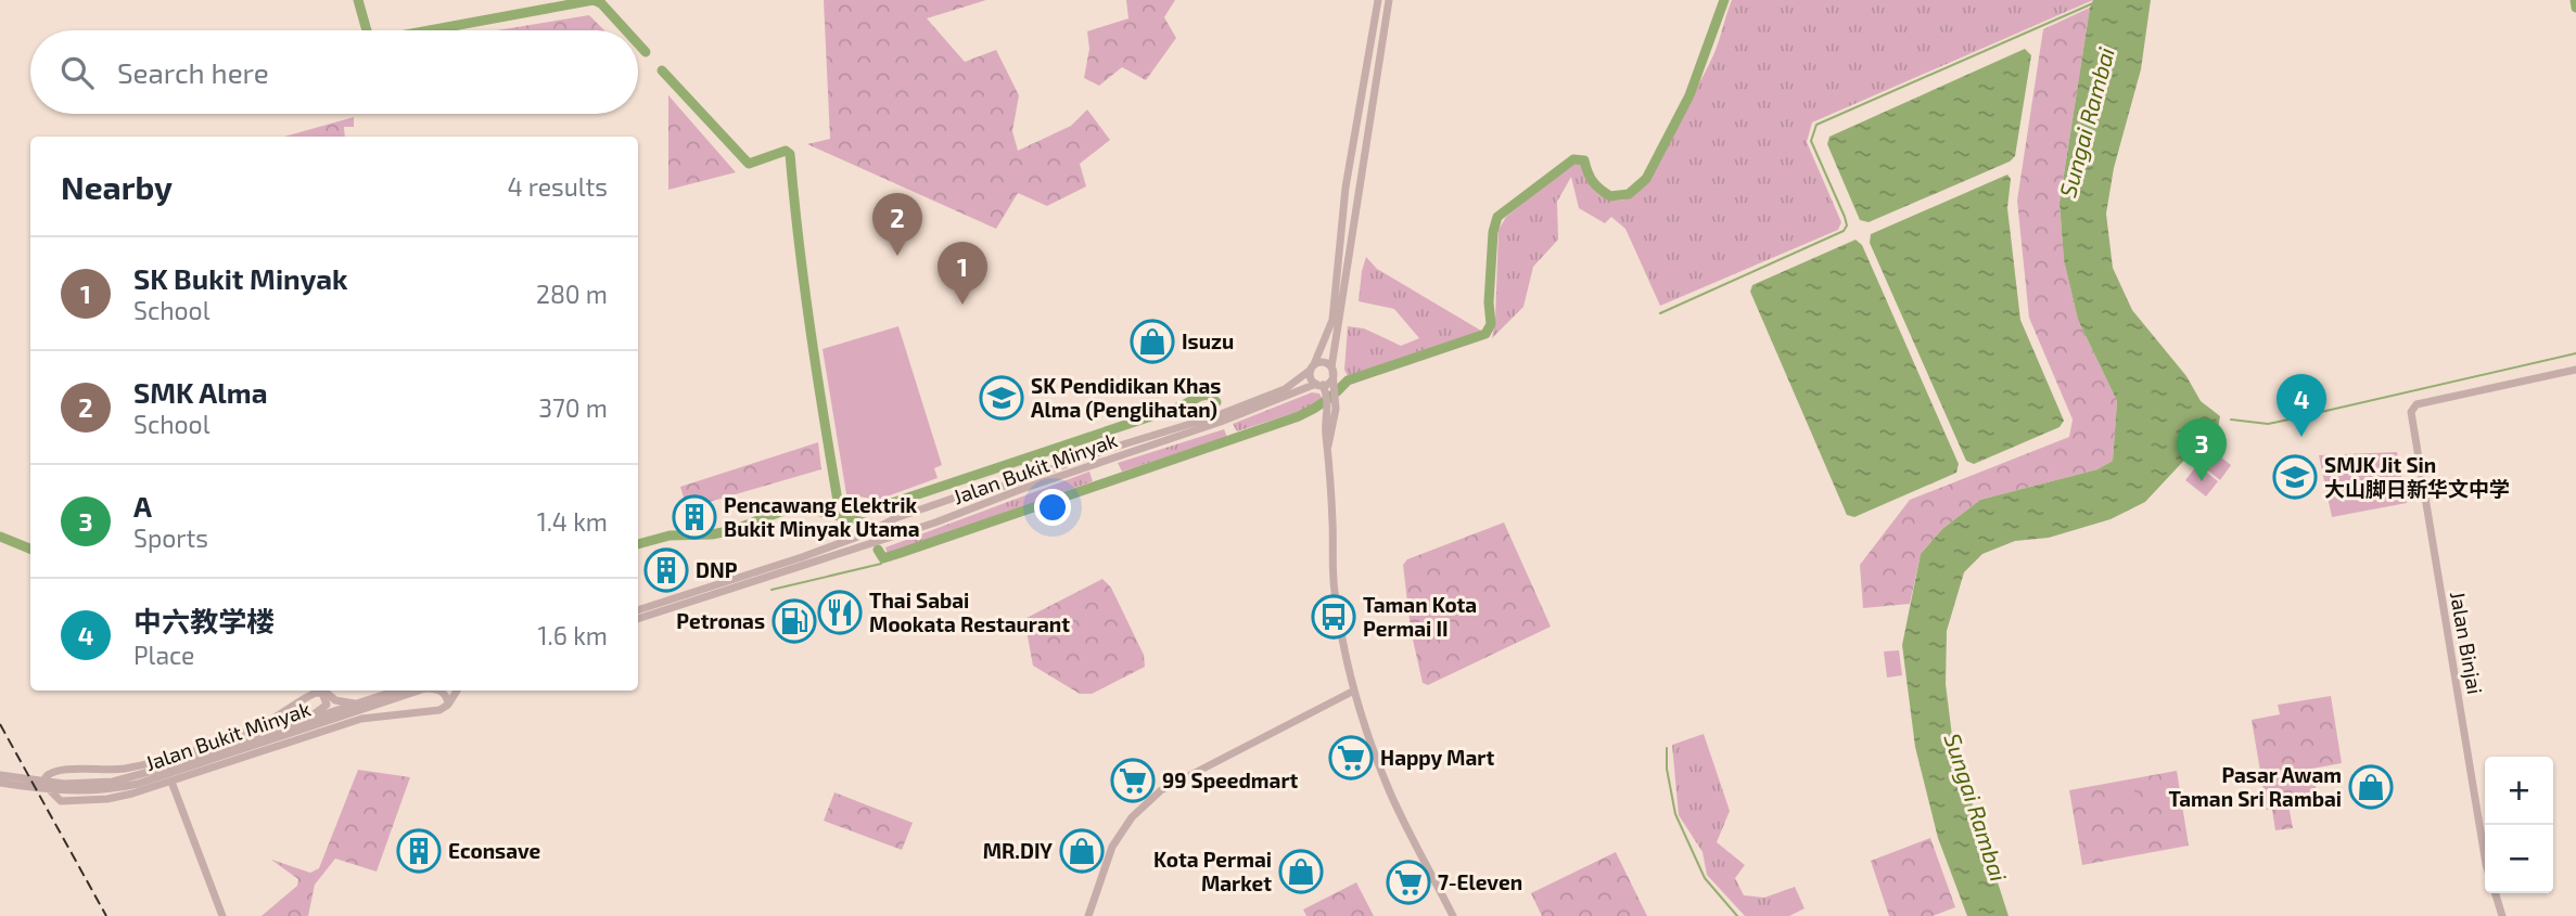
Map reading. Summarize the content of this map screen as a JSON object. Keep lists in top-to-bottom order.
{
  "streets": {
    "main road": ["Jalan Bukit Minyak", "Jalan Binjai"]
  },
  "water": ["Sungai Rambai"],
  "places": {
    "shop": [
      "Isuzu",
      "Pasar Awam Taman Sri Rambai",
      "MR.DIY",
      "Kota Permai Market"
    ],
    "school or university": ["SK Pendidikan Khas Alma (Penglihatan)", "SMJK Jit Sin 大山脚日新华文中学"],
    "building": ["Pencawang Elektrik Bukit Minyak Utama", "DNP", "Econsave"],
    "restaurant": ["Thai Sabai Mookata Restaurant"],
    "bus stop": ["Taman Kota Permai II"],
    "fuel station": ["Petronas"],
    "supermarket": ["Happy Mart", "99 Speedmart", "7-Eleven"]
  },
  "page": {
    "search": "Search here",
    "heading": ["Nearby", "4 results"],
    "pins": [
      "2",
      "1",
      "4",
      "3"
    ],
    "list": [
      {
        "mark": "1",
        "name": "SK Bukit Minyak",
        "note": "School",
        "value": "280 m"
      },
      {
        "mark": "2",
        "name": "SMK Alma",
        "note": "School",
        "value": "370 m"
      },
      {
        "mark": "3",
        "name": "A",
        "note": "Sports",
        "value": "1.4 km"
      },
      {
        "mark": "4",
        "name": "中六教学楼",
        "note": "Place",
        "value": "1.6 km"
      }
    ],
    "map_buttons": ["+", "−"]
  }
}
